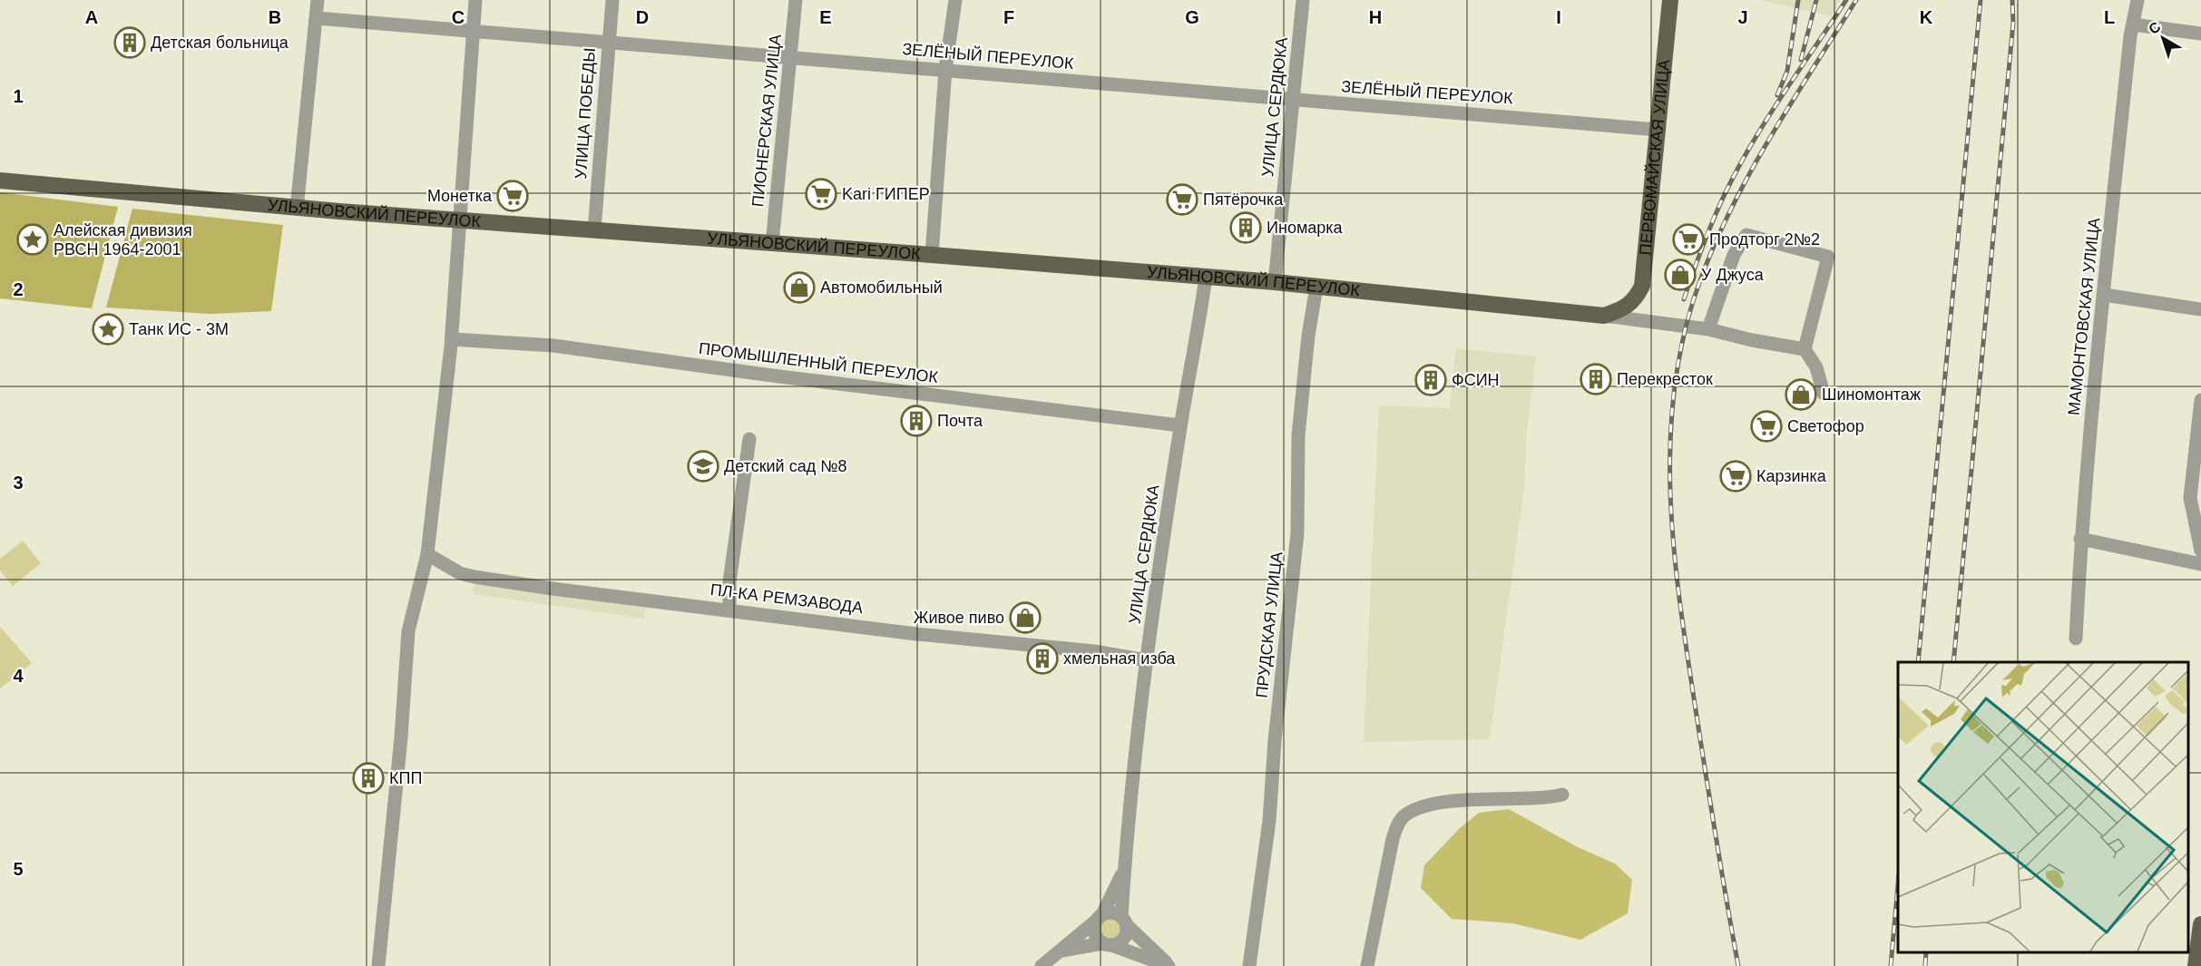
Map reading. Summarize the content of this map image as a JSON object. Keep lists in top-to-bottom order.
{
  "streets": {
    "main road": ["ПЕРВОМАЙСКАЯ УЛИЦА", "УЛЬЯНОВСКИЙ ПЕРЕУЛОК"],
    "street": [
      "ЗЕЛЁНЫЙ ПЕРЕУЛОК",
      "УЛИЦА СЕРДЮКА",
      "УЛИЦА ПОБЕДЫ",
      "ПИОНЕРСКАЯ УЛИЦА",
      "МАМОНТОВСКАЯ УЛИЦА",
      "ПРОМЫШЛЕННЫЙ ПЕРЕУЛОК",
      "ПЛ-КА РЕМЗАВОДА",
      "ПРУДСКАЯ УЛИЦА"
    ]
  },
  "crossings": [
    ["ЗЕЛЁНЫЙ ПЕРЕУЛОК", "УЛИЦА СЕРДЮКА"],
    ["ЗЕЛЁНЫЙ ПЕРЕУЛОК", "УЛИЦА ПОБЕДЫ"],
    ["ЗЕЛЁНЫЙ ПЕРЕУЛОК", "ПИОНЕРСКАЯ УЛИЦА"],
    ["ЗЕЛЁНЫЙ ПЕРЕУЛОК", "ПЕРВОМАЙСКАЯ УЛИЦА"],
    ["УЛИЦА СЕРДЮКА", "УЛЬЯНОВСКИЙ ПЕРЕУЛОК"],
    ["УЛИЦА СЕРДЮКА", "ПРОМЫШЛЕННЫЙ ПЕРЕУЛОК"],
    ["УЛИЦА СЕРДЮКА", "ПЛ-КА РЕМЗАВОДА"],
    ["УЛИЦА ПОБЕДЫ", "УЛЬЯНОВСКИЙ ПЕРЕУЛОК"],
    ["ПИОНЕРСКАЯ УЛИЦА", "УЛЬЯНОВСКИЙ ПЕРЕУЛОК"],
    ["ПЕРВОМАЙСКАЯ УЛИЦА", "УЛЬЯНОВСКИЙ ПЕРЕУЛОК"],
    ["УЛЬЯНОВСКИЙ ПЕРЕУЛОК", "ПРУДСКАЯ УЛИЦА"]
  ],
  "places": {
    "building": [
      "Детская больница",
      "Иномарка",
      "Перекресток",
      "ФСИН",
      "Почта",
      "хмельная изба",
      "КПП"
    ],
    "supermarket": [
      "Kari ГИПЕР",
      "Монетка",
      "Пятёрочка",
      "Продторг 2№2",
      "Светофор",
      "Карзинка"
    ],
    "place": ["Алейская дивизия РВСН 1964-2001", "Танк ИС - 3М"],
    "shop": [
      "У Джуса",
      "Автомобильный",
      "Шиномонтаж",
      "Живое пиво"
    ],
    "school or university": ["Детский сад №8"]
  },
  "north": "top left",
  "grid": {
    "columns": [
      "A",
      "B",
      "C",
      "D",
      "E",
      "F",
      "G",
      "H",
      "I",
      "J",
      "K",
      "L"
    ],
    "rows": [
      "1",
      "2",
      "3",
      "4",
      "5"
    ]
  }
}
